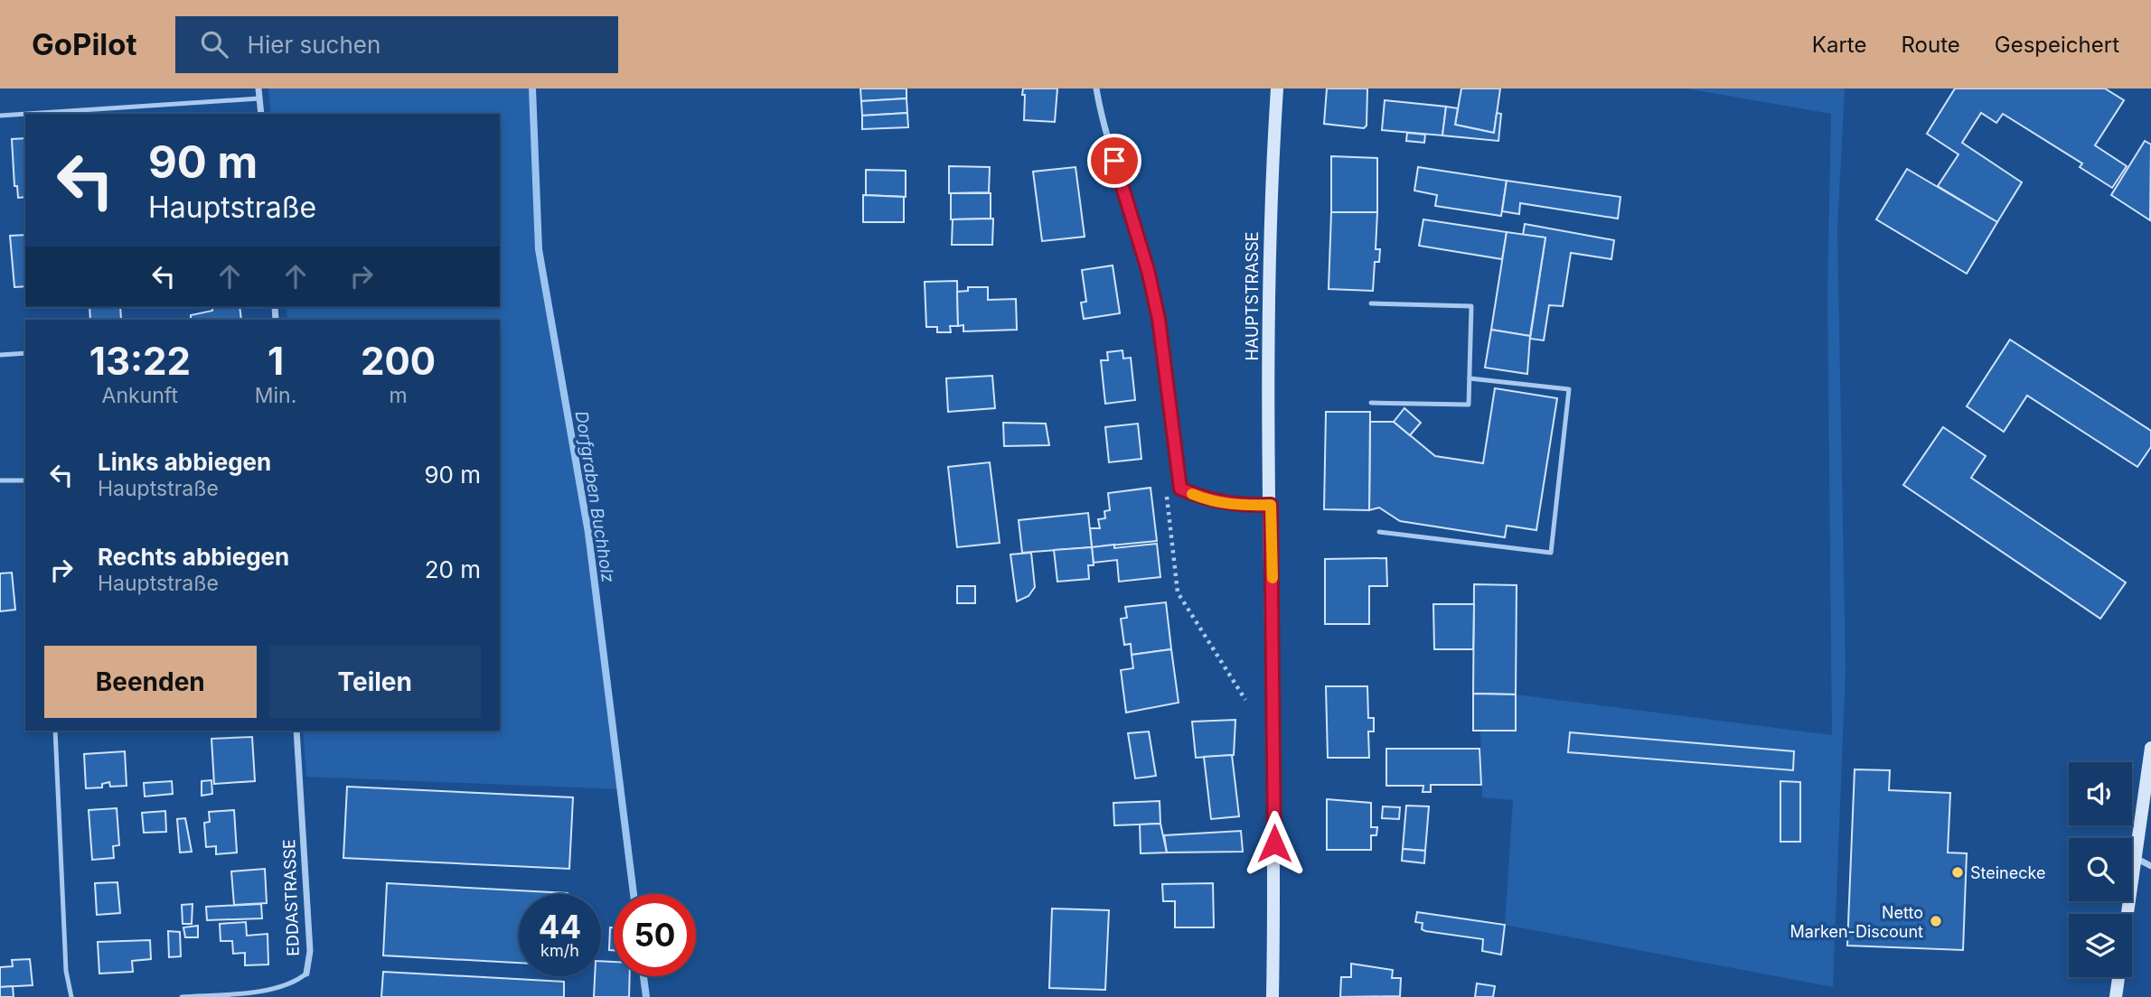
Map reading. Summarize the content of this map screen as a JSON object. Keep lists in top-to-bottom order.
{
  "streets": {
    "main road": ["HAUPTSTRASSE"],
    "street": ["EDDASTRASSE"]
  },
  "water": ["Dorfgraben Buchholz"],
  "places": ["Steinecke", "Netto Marken-Discount"],
  "page": {
    "header": "GoPilot",
    "search": "Hier suchen",
    "nav": ["Karte", "Route", "Gespeichert"],
    "turn": ["90 m", "Hauptstraße"],
    "eta": [
      "13:22",
      "Ankunft",
      "1",
      "Min.",
      "200",
      "m"
    ],
    "list": [
      {
        "name": "Links abbiegen",
        "note": "Hauptstraße",
        "value": "90 m"
      },
      {
        "name": "Rechts abbiegen",
        "note": "Hauptstraße",
        "value": "20 m"
      }
    ],
    "buttons": ["Beenden", "Teilen"],
    "speed": "44 km/h",
    "limit": "50"
  }
}
